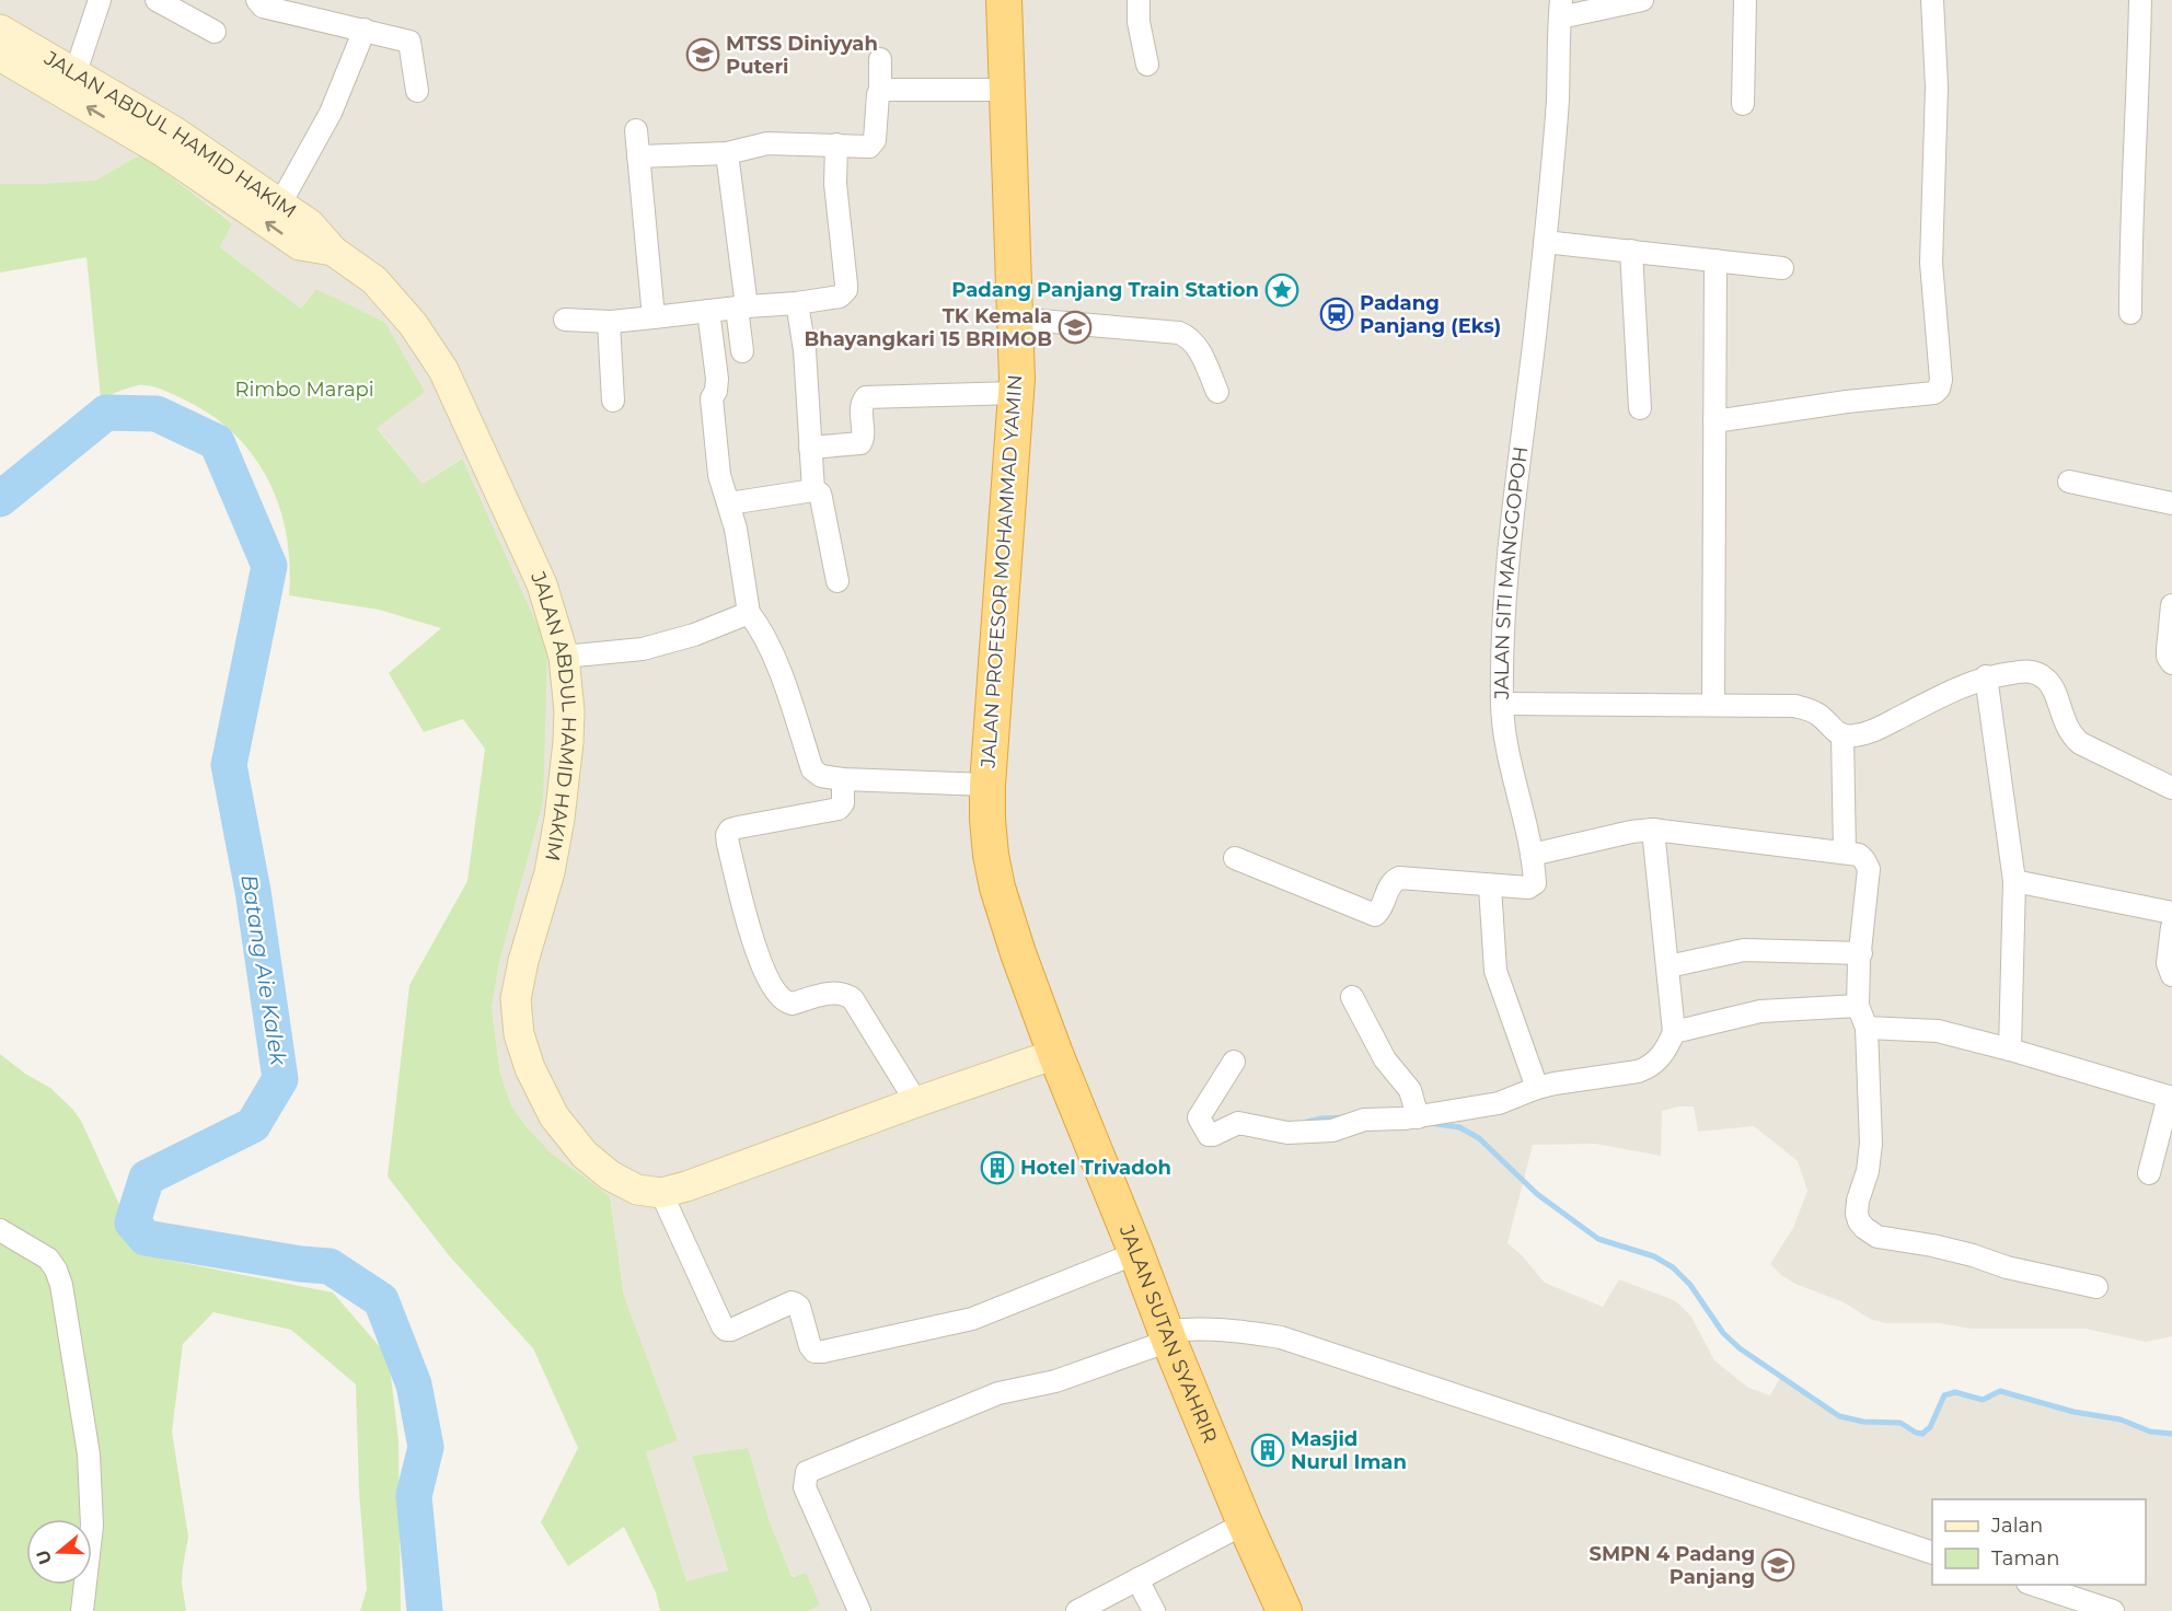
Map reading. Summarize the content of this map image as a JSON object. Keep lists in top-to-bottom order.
{
  "streets": {
    "highway": ["JALAN PROFESOR MOHAMMAD YAMIN", "JALAN SUTAN SYAHRIR"],
    "main road": ["JALAN ABDUL HAMID HAKIM"],
    "street": ["JALAN SITI MANGGOPOH"]
  },
  "crossings": [
    ["JALAN ABDUL HAMID HAKIM", "JALAN PROFESOR MOHAMMAD YAMIN"],
    ["JALAN ABDUL HAMID HAKIM", "JALAN SUTAN SYAHRIR"],
    ["JALAN PROFESOR MOHAMMAD YAMIN", "JALAN SUTAN SYAHRIR"]
  ],
  "water": ["Batang Aie Kalek"],
  "parks": ["Rimbo Marapi"],
  "places": {
    "school or university": ["MTSS Diniyyah Puteri", "TK Kemala Bhayangkari 15 BRIMOB", "SMPN 4 Padang Panjang"],
    "place": ["Padang Panjang Train Station"],
    "station": ["Padang Panjang (Eks)"],
    "building": ["Hotel Trivadoh", "Masjid Nurul Iman"]
  },
  "legend": ["Jalan", "Taman"],
  "north": "left"
}
